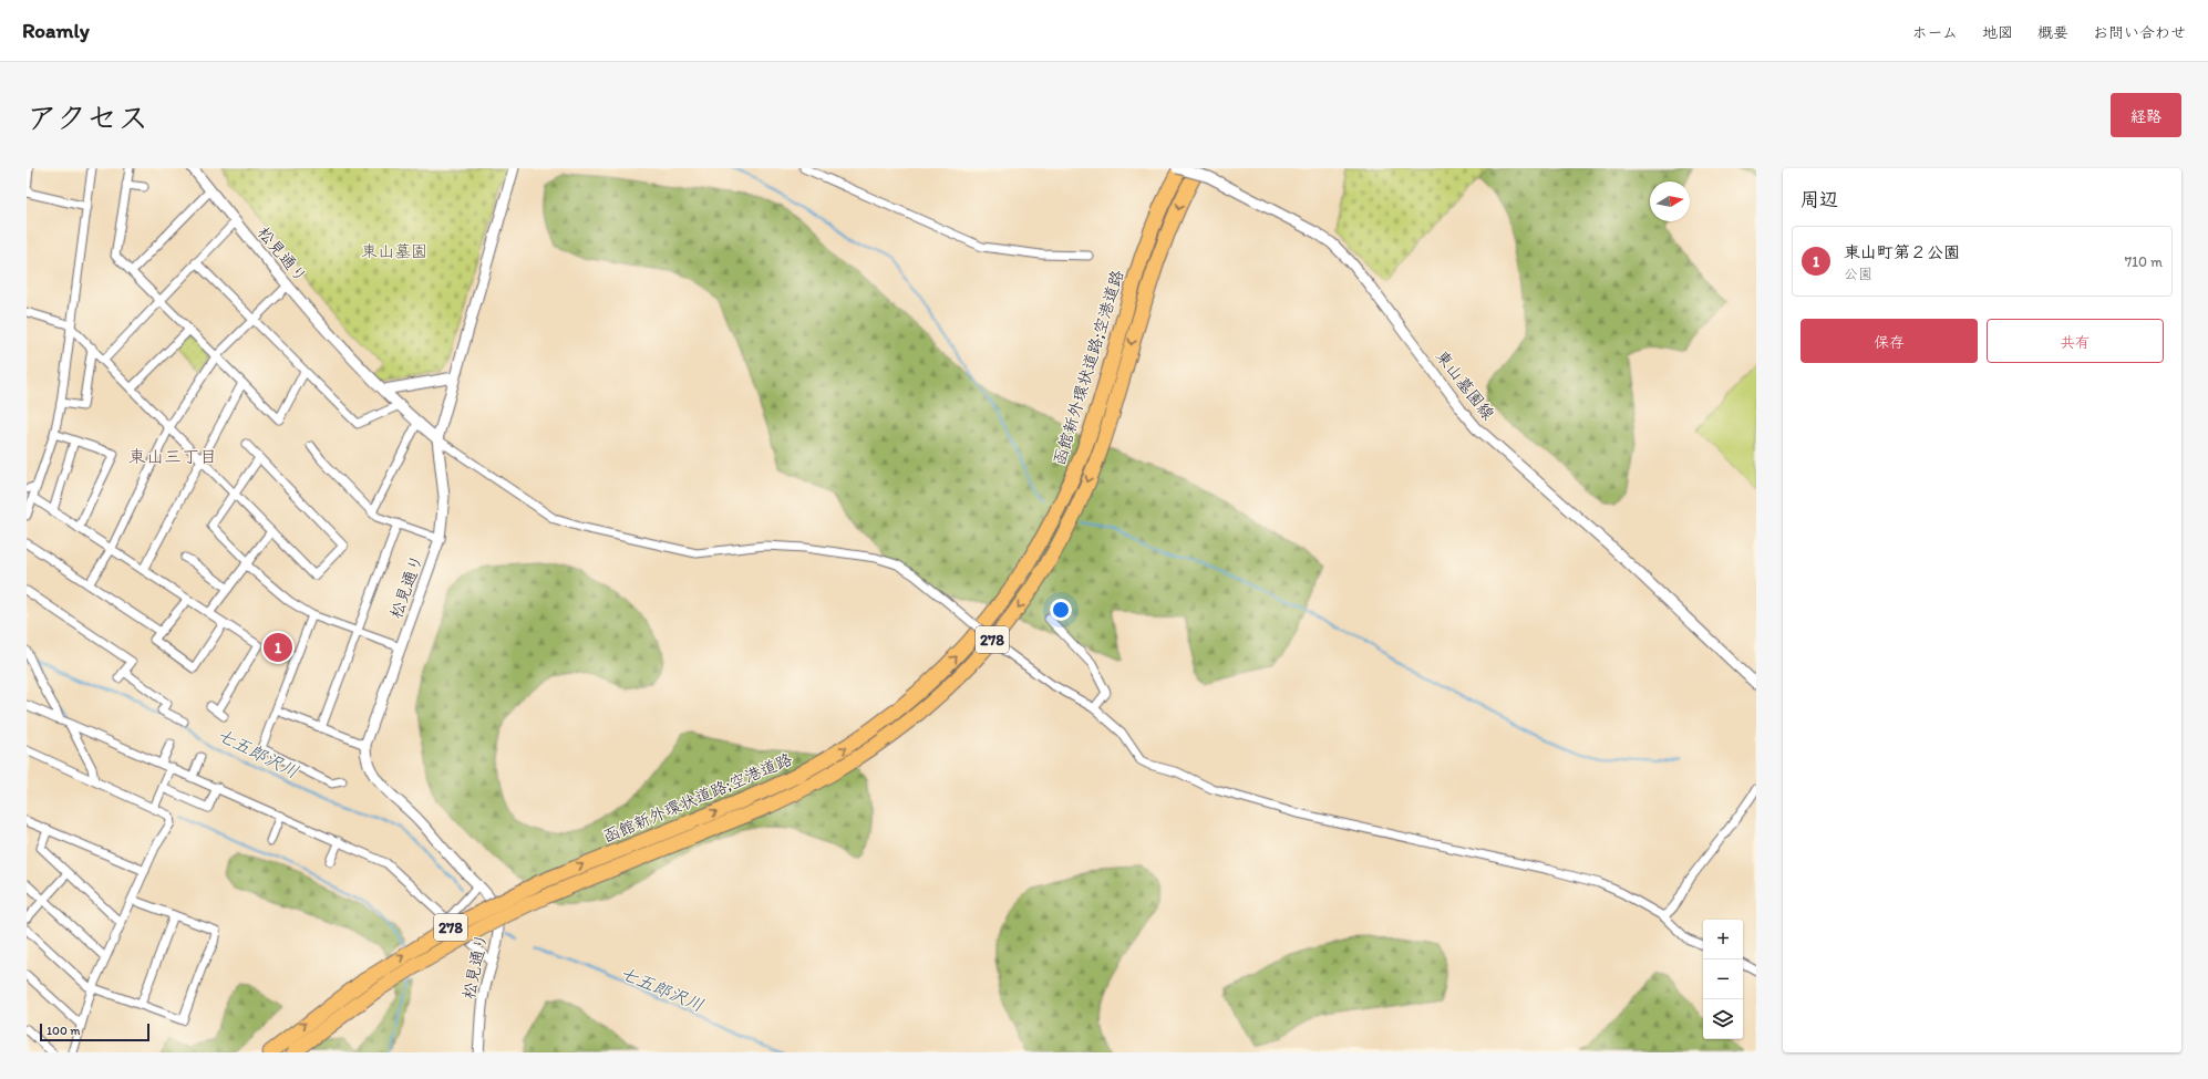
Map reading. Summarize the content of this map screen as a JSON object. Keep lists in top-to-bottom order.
{
  "streets": {
    "highway": ["函館新外環状道路;空港道路", "278"],
    "street": ["松見通り", "東山墓園線"]
  },
  "crossings": [
    ["函館新外環状道路;空港道路", "東山墓園線"]
  ],
  "districts": ["東山三丁目"],
  "water": ["七五郎沢川"],
  "parks": ["東山墓園"],
  "scale_bar": "100 m",
  "north": "right",
  "page": {
    "header": "Roamly",
    "nav": [
      "ホーム",
      "地図",
      "概要",
      "お問い合わせ"
    ],
    "title": "アクセス",
    "buttons": [
      "経路",
      ["保存", "共有"]
    ],
    "heading": "周辺",
    "list": [
      {
        "mark": "1",
        "name": "東山町第２公園",
        "note": "公園",
        "value": "710 m"
      }
    ],
    "pins": "1",
    "map_buttons": ["+", "−"],
    "scale": "100 m"
  }
}
